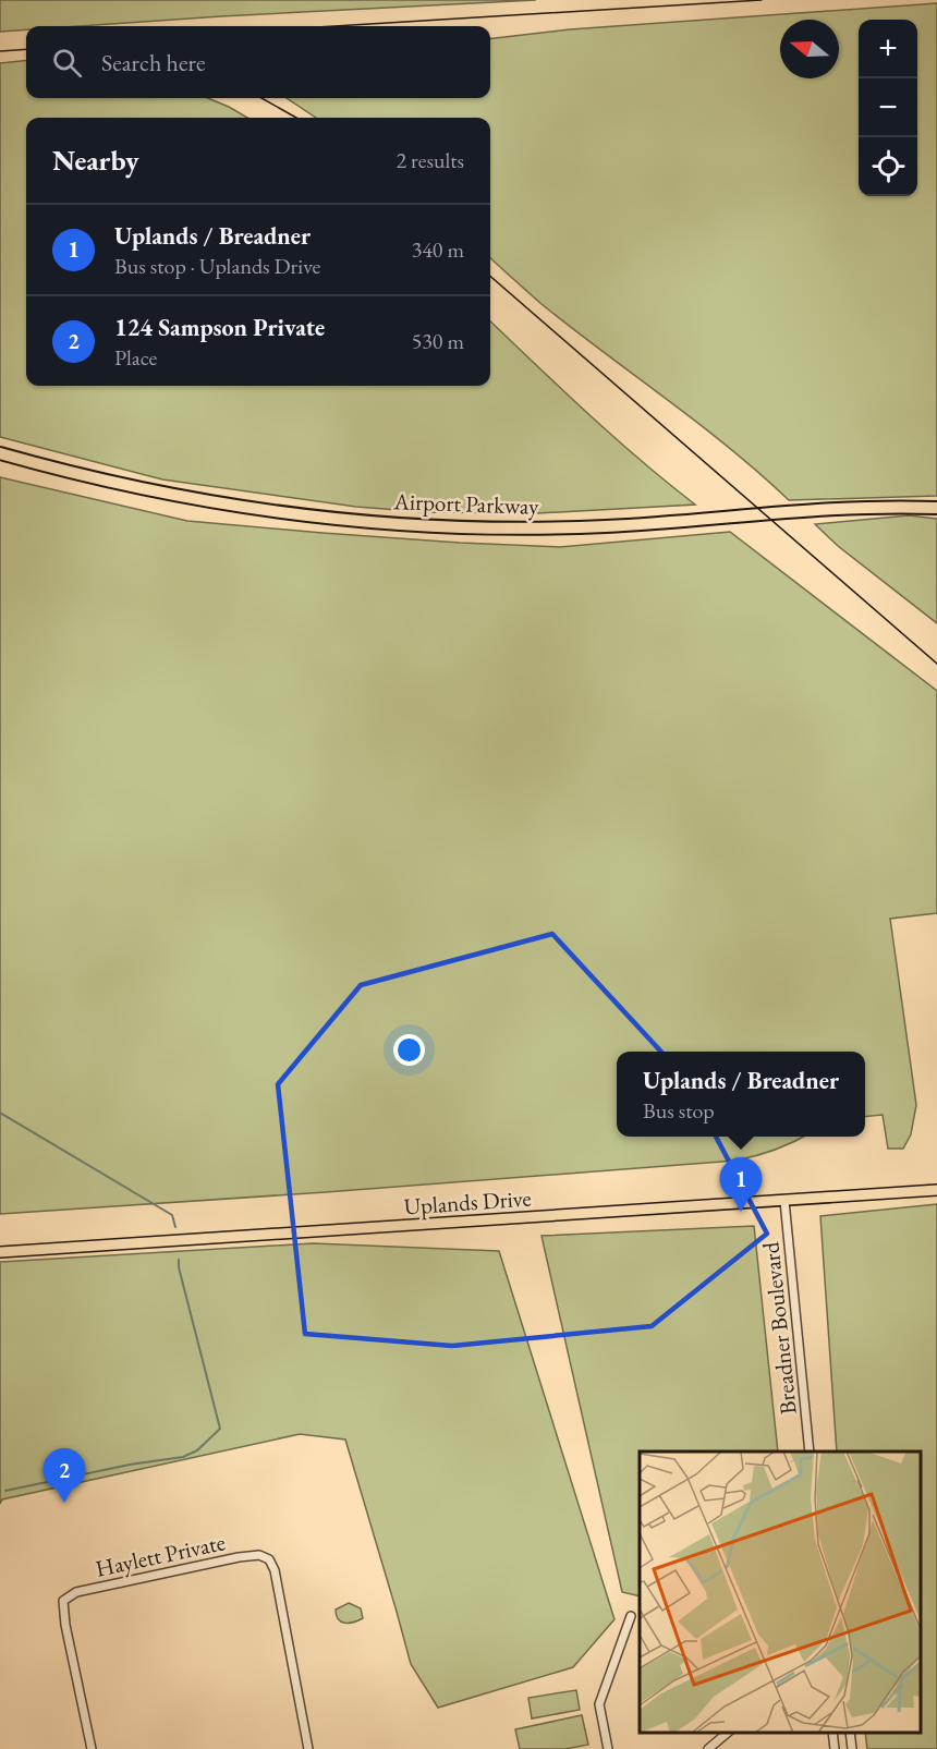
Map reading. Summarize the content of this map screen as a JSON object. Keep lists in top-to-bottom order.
{
  "streets": {
    "highway": ["Airport Parkway"],
    "main road": ["Uplands Drive"],
    "street": ["Breadner Boulevard", "Haylett Private"]
  },
  "crossings": [
    ["Uplands Drive", "Breadner Boulevard"]
  ],
  "north": "left",
  "page": {
    "map_buttons": ["+", "−"],
    "search": "Search here",
    "heading": ["Nearby", "2 results"],
    "list": [
      {
        "mark": "1",
        "name": "Uplands / Breadner",
        "note": "Bus stop · Uplands Drive",
        "value": "340 m"
      },
      {
        "mark": "2",
        "name": "124 Sampson Private",
        "note": "Place",
        "value": "530 m"
      }
    ],
    "popup": ["Uplands / Breadner", "Bus stop"],
    "pins": ["1", "2"]
  }
}
